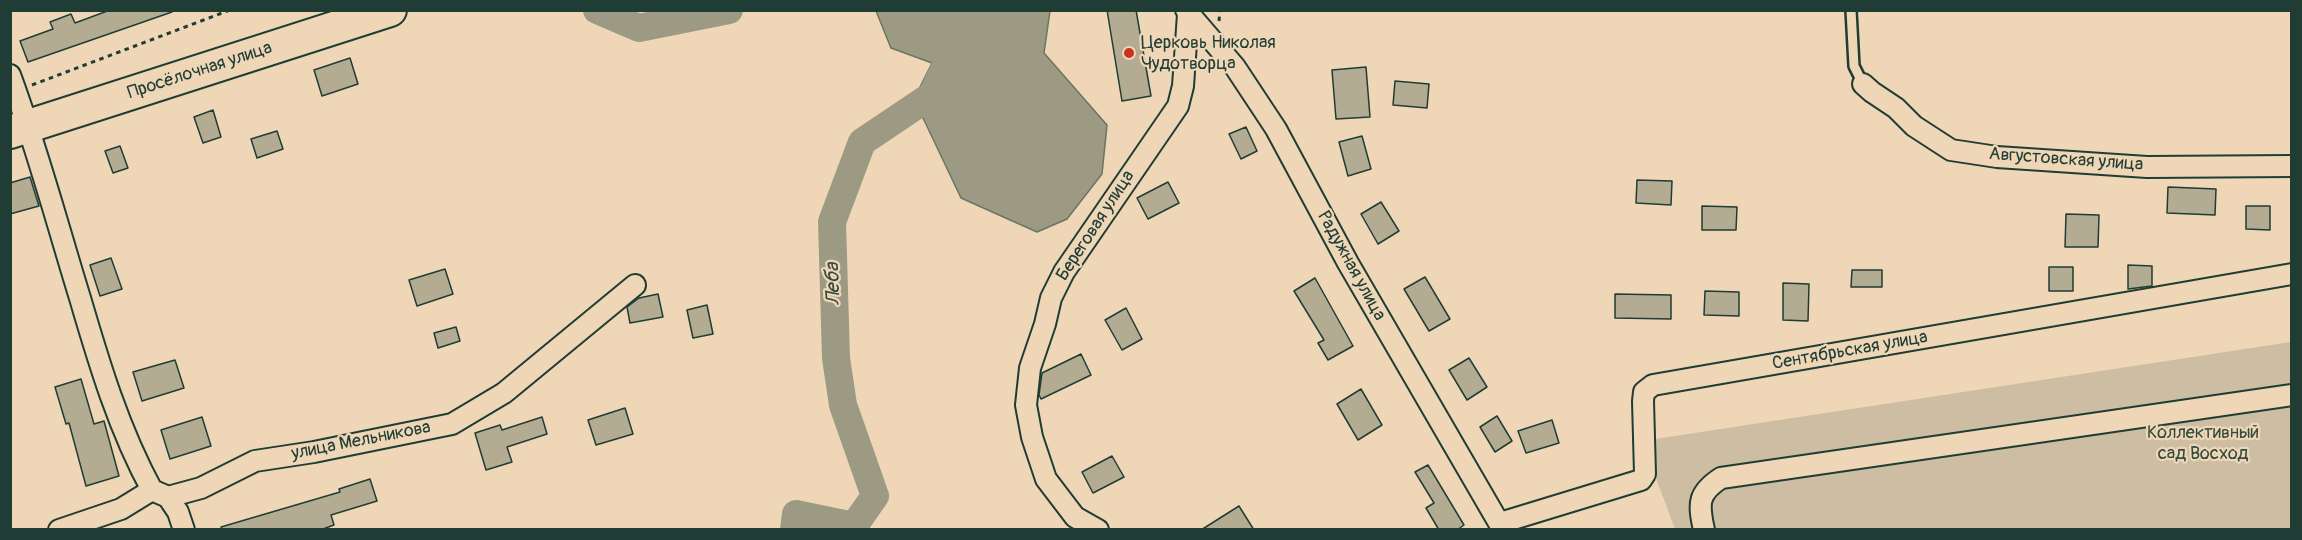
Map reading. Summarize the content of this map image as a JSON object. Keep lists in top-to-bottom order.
{
  "streets": {
    "main road": ["Просёлочная улица"],
    "street": [
      "Августовская улица",
      "Береговая улица",
      "Радужная улица",
      "Сентябрьская улица",
      "улица Мельникова"
    ]
  },
  "crossings": [
    ["Береговая улица", "Радужная улица"],
    ["Радужная улица", "Сентябрьская улица"]
  ],
  "water": ["Леба"],
  "parks": ["Коллективный сад Восход"],
  "places": ["Церковь Николая Чудотворца"]
}
